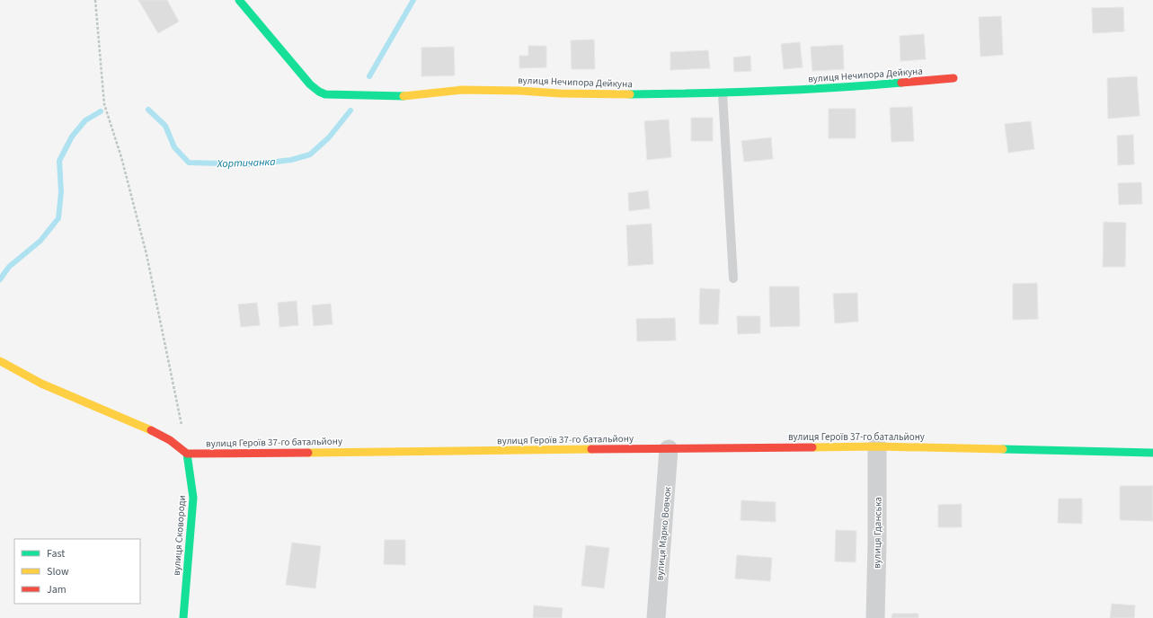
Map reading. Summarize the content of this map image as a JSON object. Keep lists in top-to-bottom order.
{
  "streets": {
    "street": [
      "вулиця Нечипора Дейкуна",
      "вулиця Героїв 37-го батальйону",
      "вулиця Гданська",
      "вулиця Марко Вовчок",
      "вулиця Сковороди"
    ]
  },
  "crossings": [
    ["вулиця Героїв 37-го батальйону", "вулиця Гданська"],
    ["вулиця Героїв 37-го батальйону", "вулиця Марко Вовчок"],
    ["вулиця Героїв 37-го батальйону", "вулиця Сковороди"]
  ],
  "water": ["Хортичанка"],
  "legend": ["Fast", "Slow", "Jam"]
}
